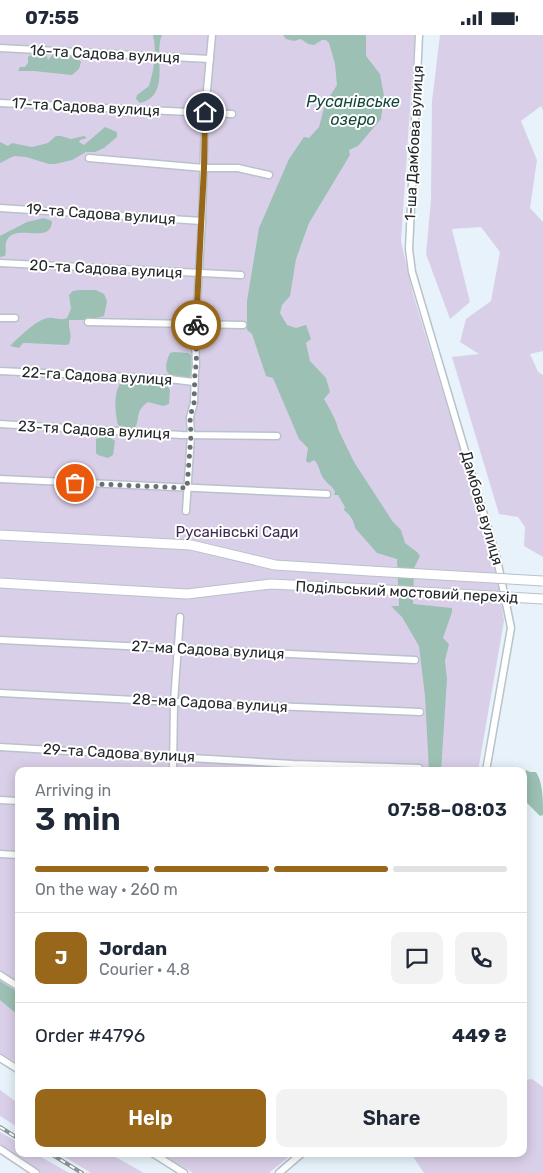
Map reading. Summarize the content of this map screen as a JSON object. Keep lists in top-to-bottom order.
{
  "streets": {
    "main road": ["Подільський мостовий перехід"],
    "street": [
      "16-та Садова вулиця",
      "17-та Садова вулиця",
      "1-ша Дамбова вулиця",
      "19-та Садова вулиця",
      "20-та Садова вулиця",
      "22-га Садова вулиця",
      "23-тя Садова вулиця",
      "Дамбова вулиця",
      "27-ма Садова вулиця",
      "28-ма Садова вулиця",
      "29-та Садова вулиця"
    ]
  },
  "crossings": [
    ["1-ша Дамбова вулиця", "Дамбова вулиця"]
  ],
  "water": ["Русанівське озеро"],
  "parks": ["Русанівські Сади"],
  "page": {
    "status": "07:55",
    "heading": ["3 min", "Arriving in", "07:58–08:03"],
    "panel": [
      "Jordan",
      "Courier · 4.8",
      "Order #4796",
      "449 ₴"
    ],
    "bar": "On the way · 260 m",
    "round": "J",
    "buttons": ["Help", "Share"]
  }
}
